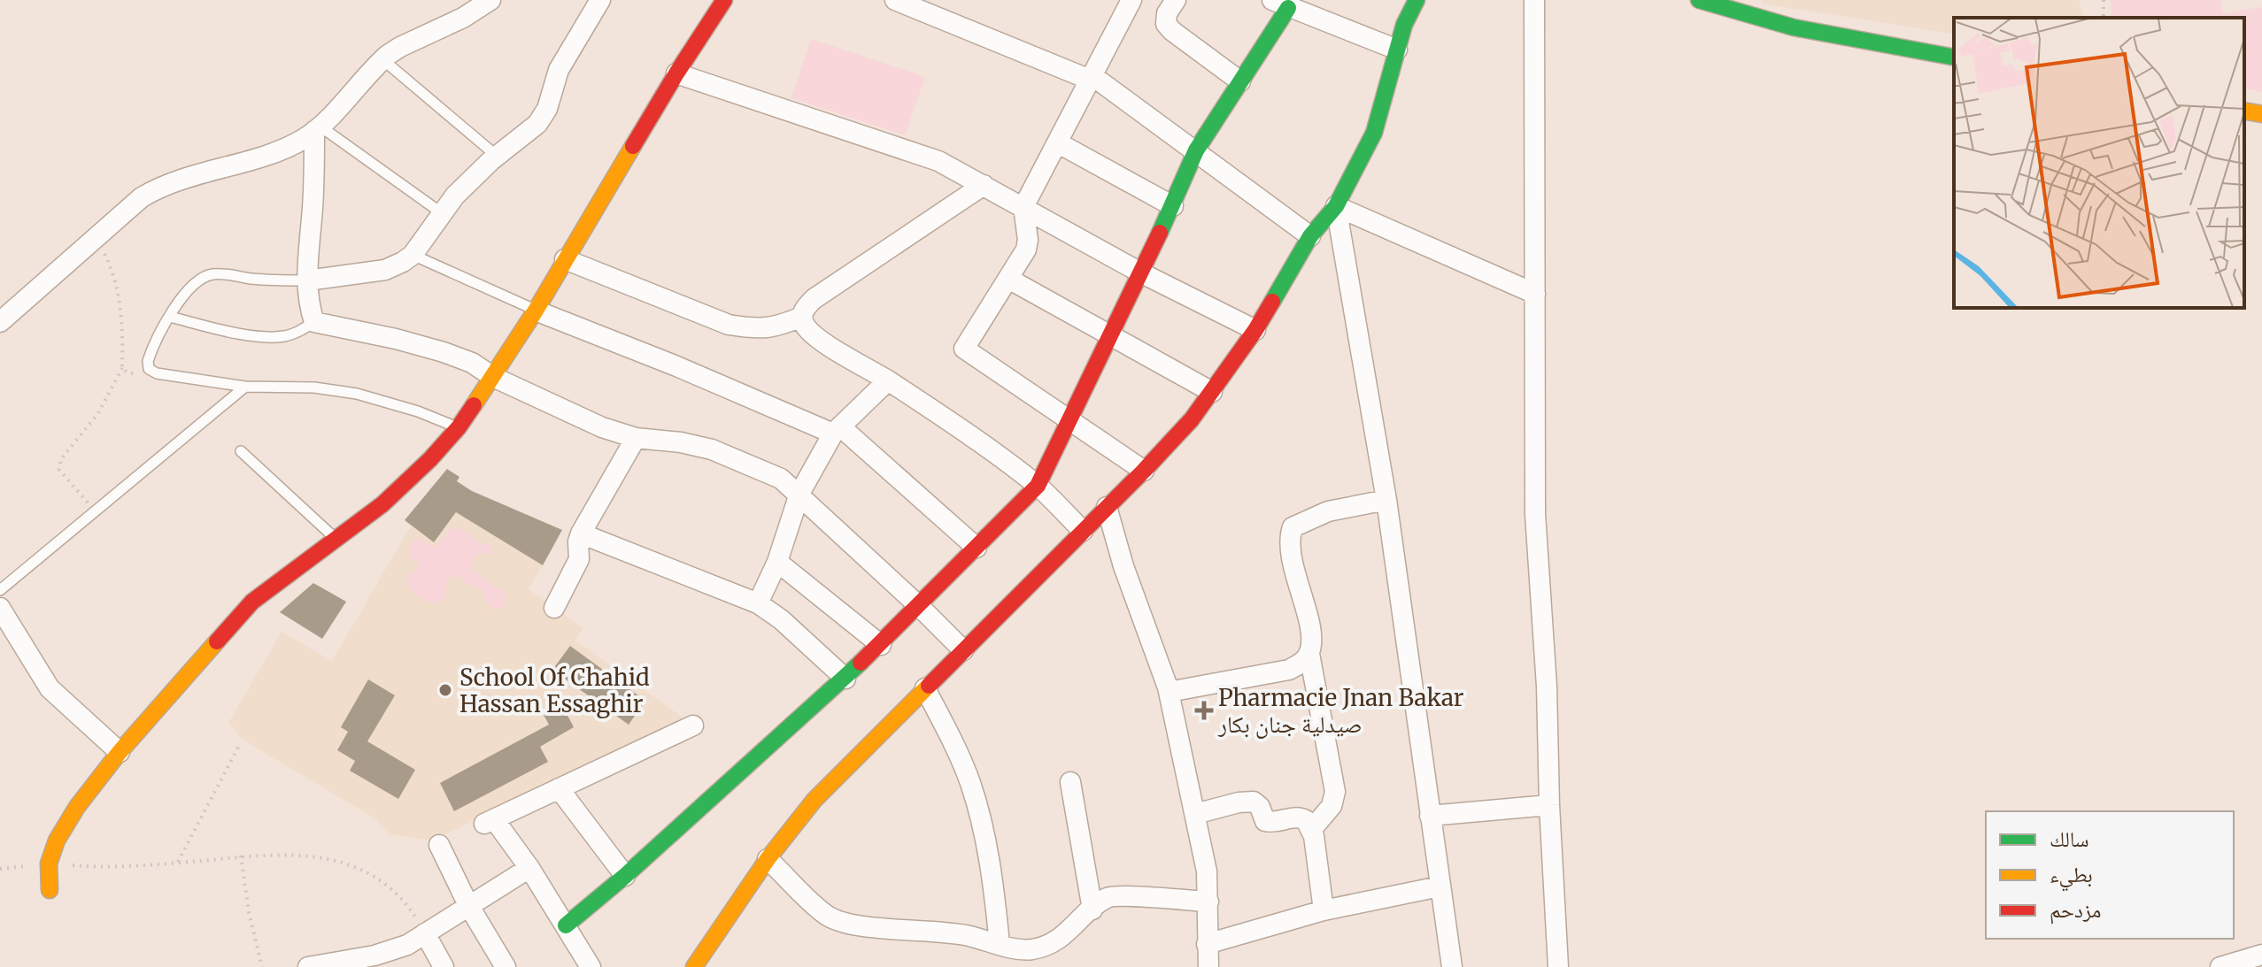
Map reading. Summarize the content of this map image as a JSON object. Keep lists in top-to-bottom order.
{
  "places": {
    "other": ["School Of Chahid Hassan Essaghir"],
    "health": ["Pharmacie Jnan Bakar صيدلية جنان بكار"]
  },
  "legend": ["سالك", "بطيء", "مزدحم"]
}
